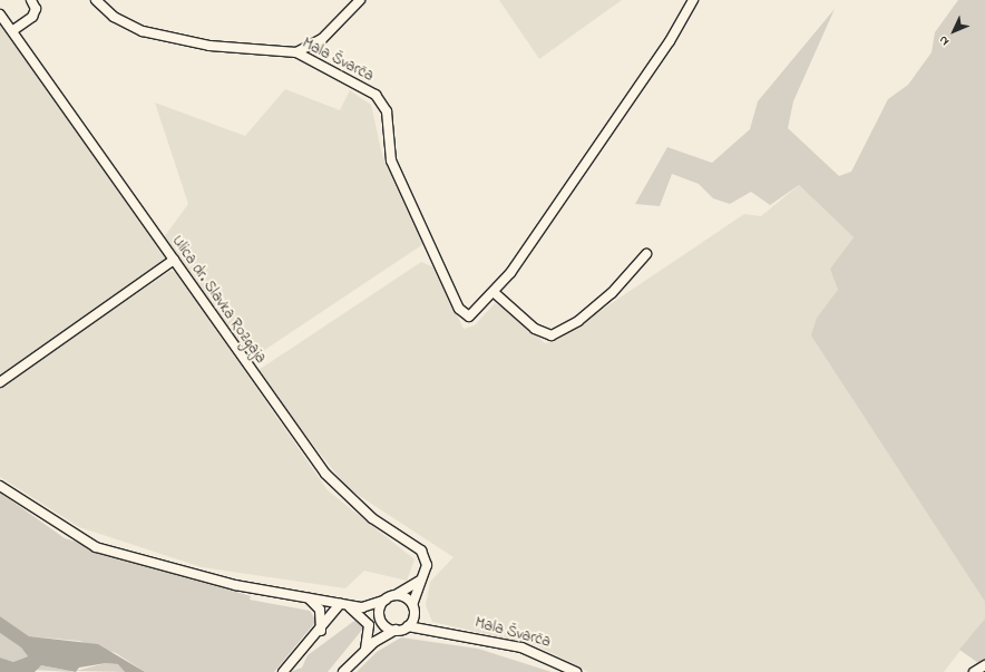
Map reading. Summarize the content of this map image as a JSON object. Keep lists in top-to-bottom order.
{
  "streets": {
    "street": ["Mala Švarča", "Ulica dr. Slavka Rozgaja"]
  },
  "crossings": [
    ["Mala Švarča", "Ulica dr. Slavka Rozgaja"]
  ],
  "north": "bottom left"
}
